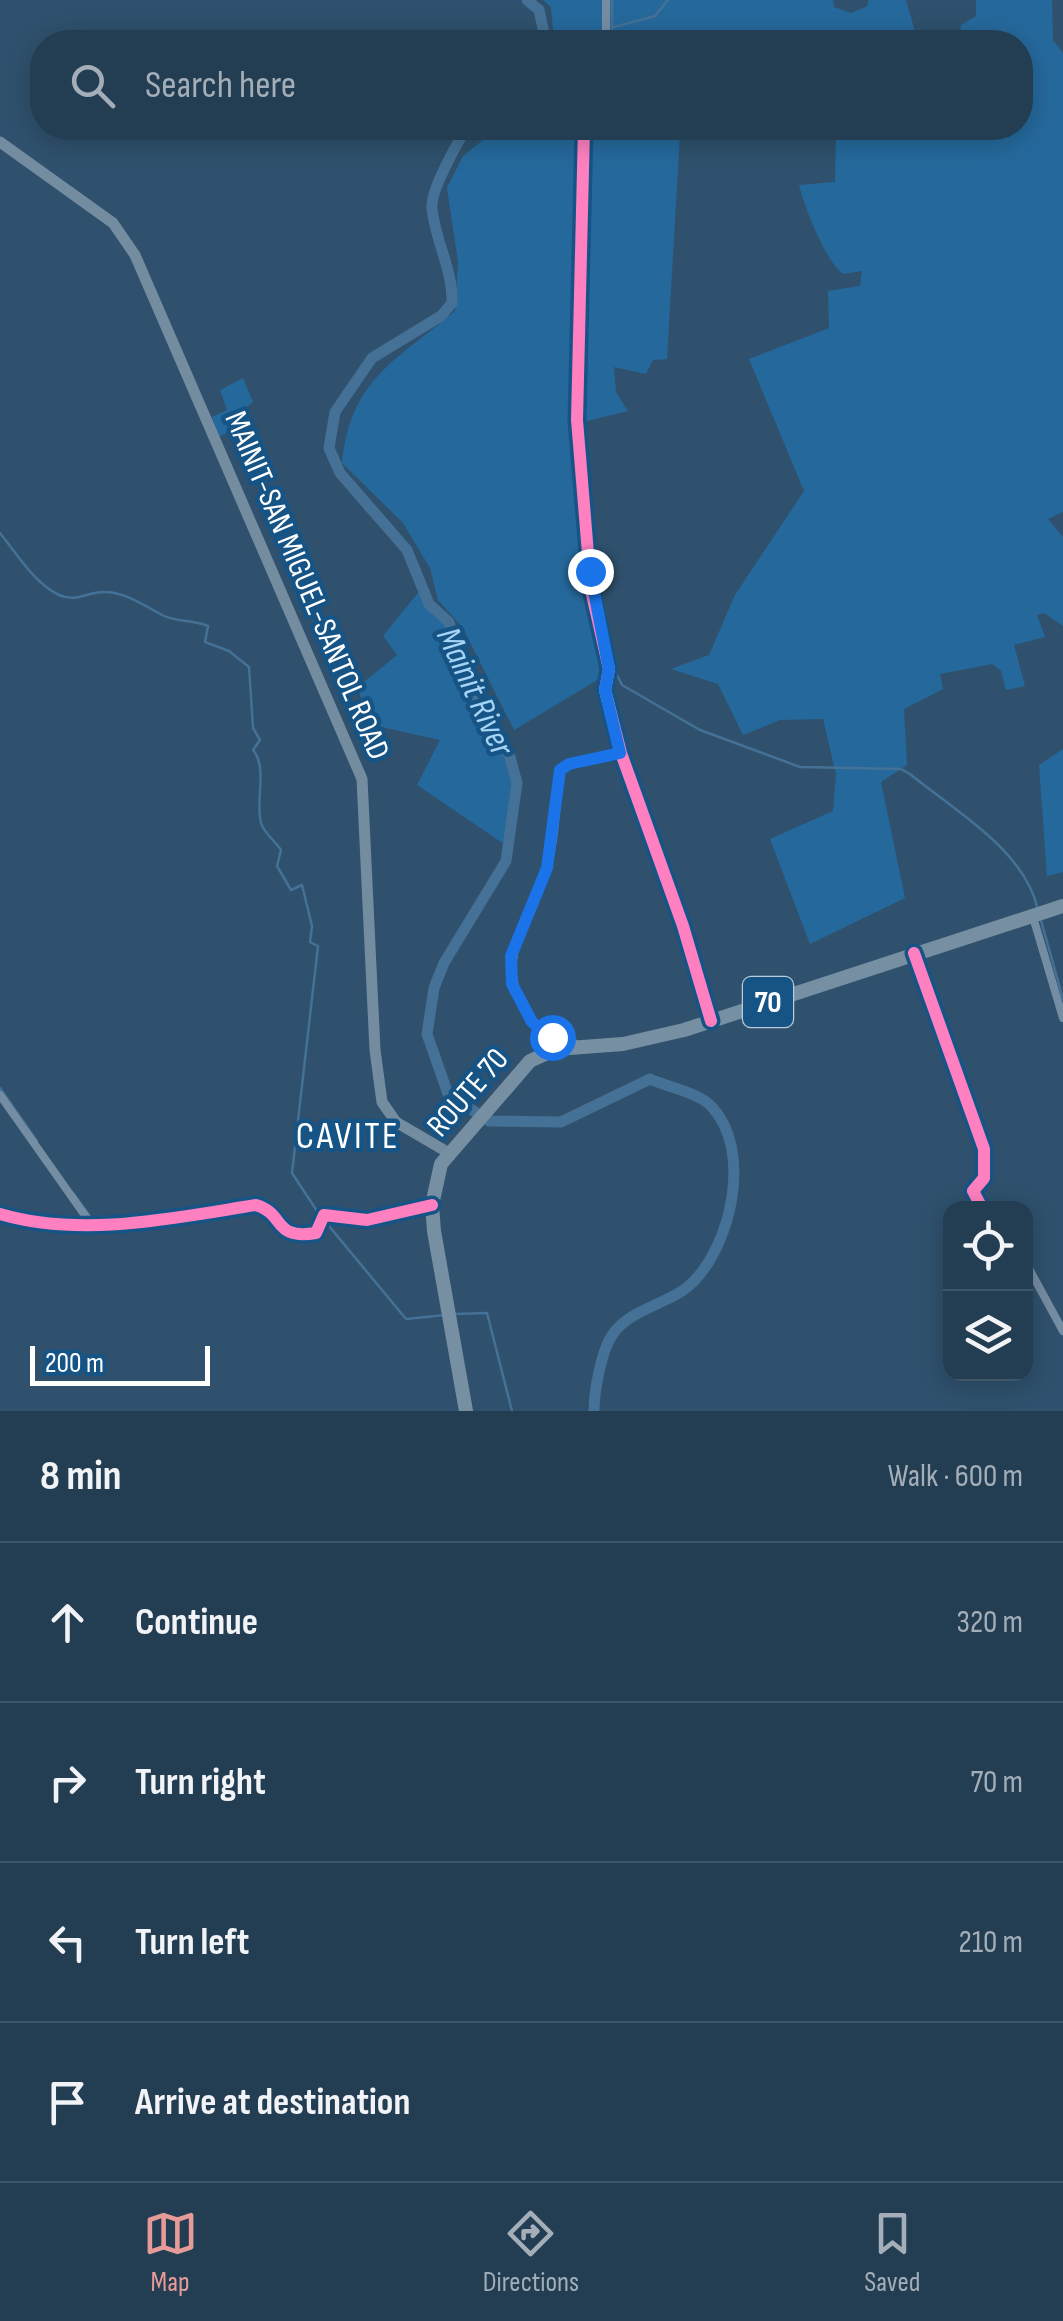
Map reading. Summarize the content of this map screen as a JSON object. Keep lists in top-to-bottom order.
{
  "streets": {
    "highway": ["70", "ROUTE 70"],
    "main road": ["MAINIT-SAN MIGUEL-SANTOL ROAD"]
  },
  "crossings": [
    ["MAINIT-SAN MIGUEL-SANTOL ROAD", "ROUTE 70"]
  ],
  "districts": ["CAVITE"],
  "water": ["Mainit River"],
  "scale_bar": "200 m",
  "page": {
    "search": "Search here",
    "scale": "200 m",
    "heading": ["8 min", "Walk · 600 m"],
    "list": [
      ["Continue", "320 m"],
      ["Turn right", "70 m"],
      ["Turn left", "210 m"],
      "Arrive at destination"
    ],
    "nav": ["Map", "Directions", "Saved"]
  }
}
